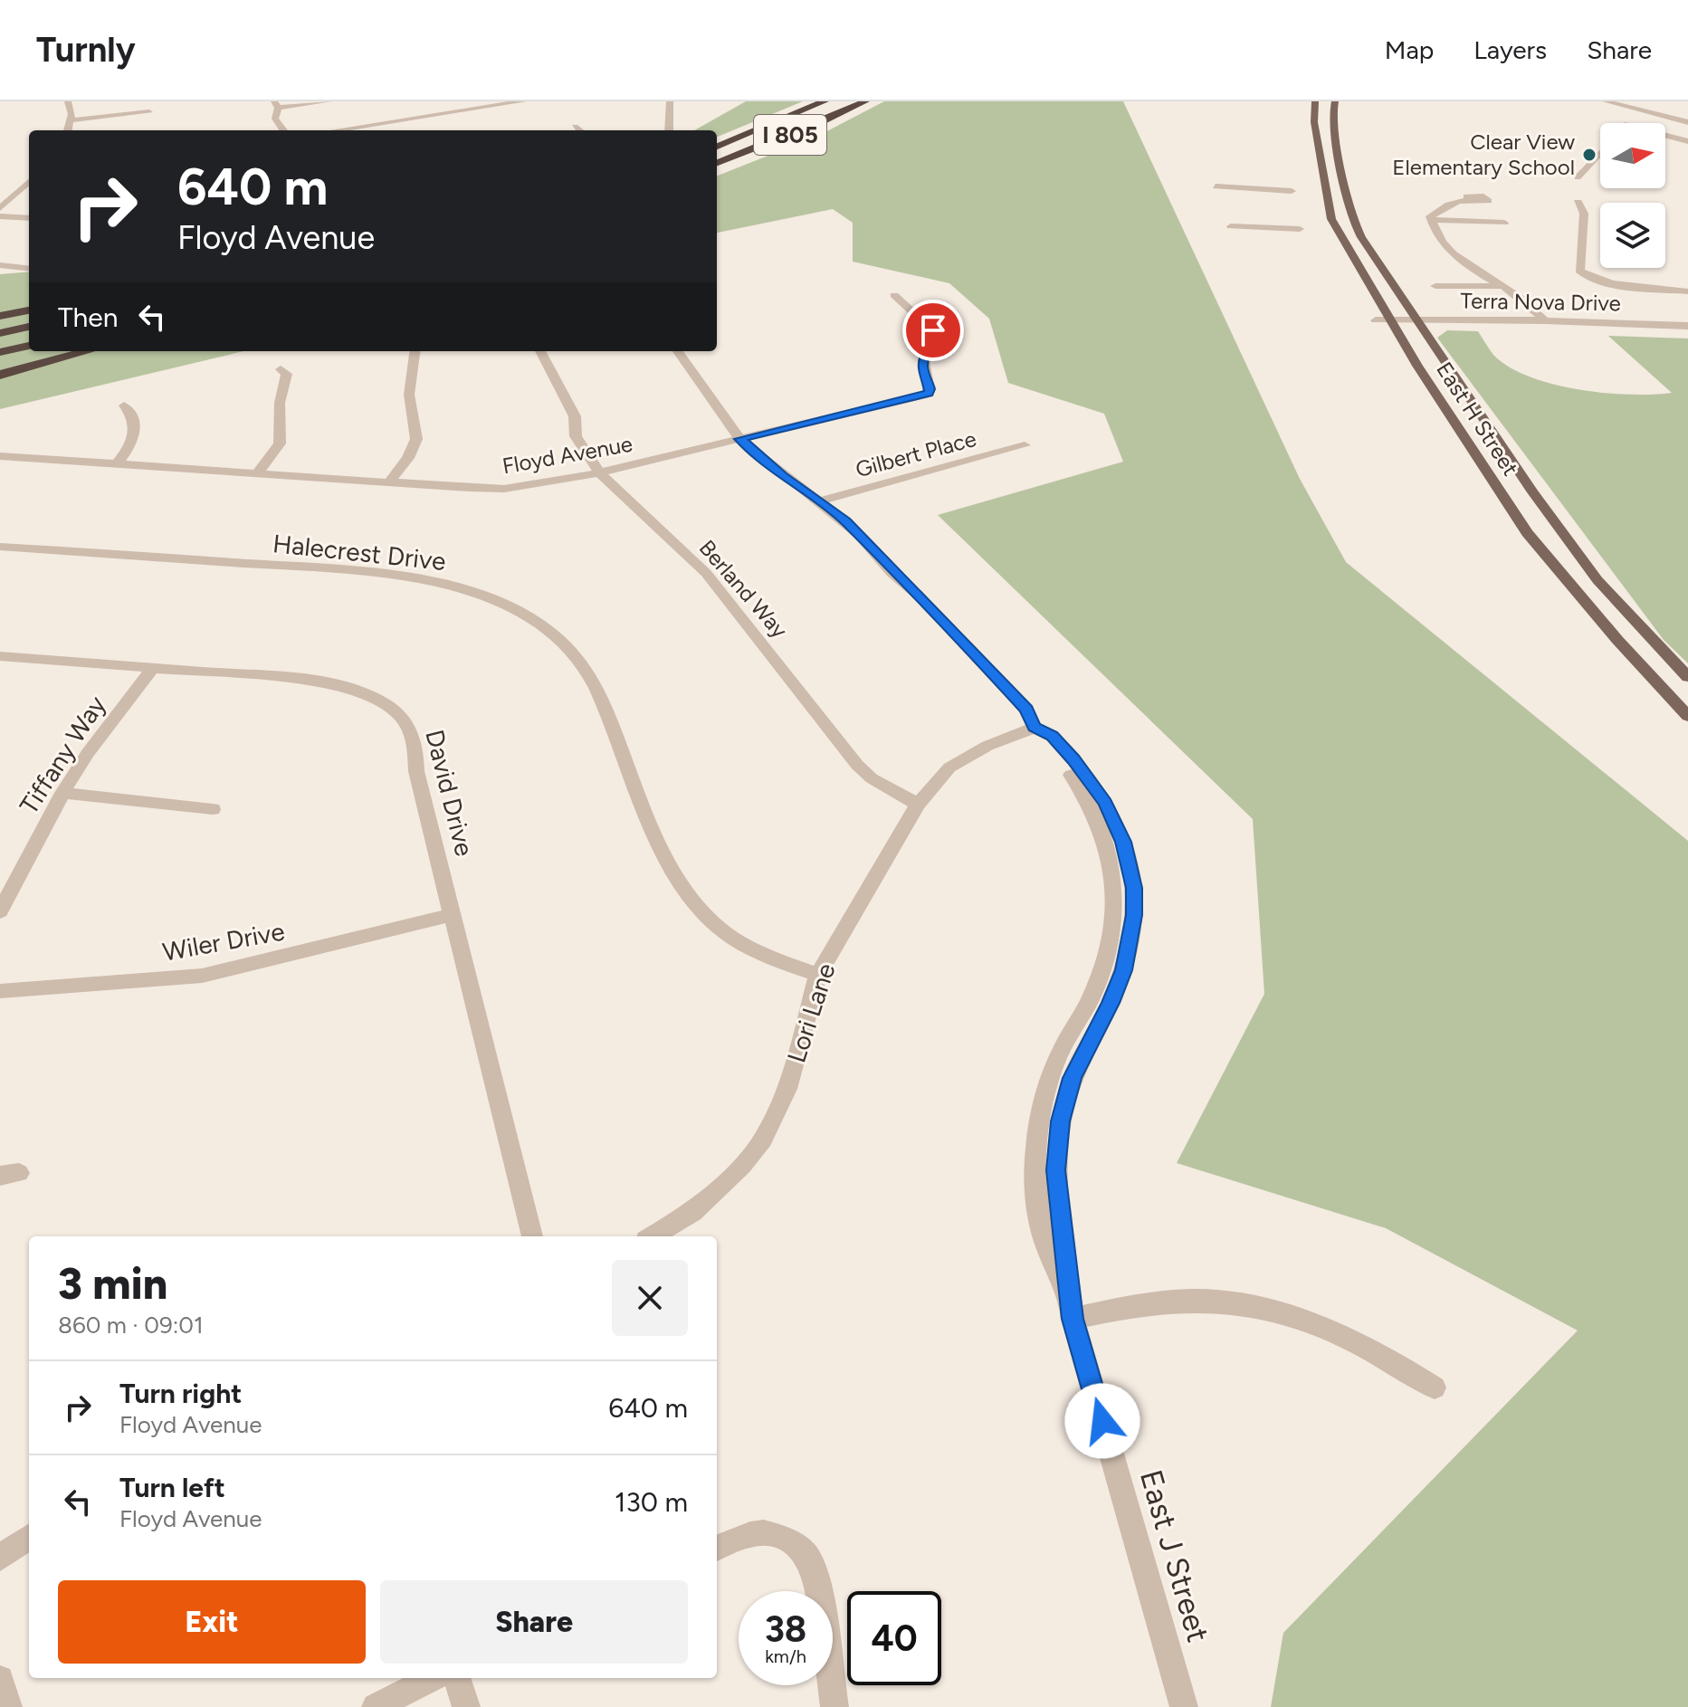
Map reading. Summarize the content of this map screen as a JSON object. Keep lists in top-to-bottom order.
{
  "streets": {
    "highway": ["I 805"],
    "main road": ["East H Street"],
    "street": [
      "Terra Nova Drive",
      "Gilbert Place",
      "Floyd Avenue",
      "Halecrest Drive",
      "Berland Way",
      "Tiffany Way",
      "David Drive",
      "Wiler Drive",
      "Lori Lane",
      "East J Street"
    ]
  },
  "crossings": [
    ["Terra Nova Drive", "East H Street"],
    ["Gilbert Place", "East J Street"],
    ["Floyd Avenue", "Berland Way"],
    ["Floyd Avenue", "East J Street"],
    ["Halecrest Drive", "Lori Lane"],
    ["Berland Way", "Lori Lane"],
    ["Tiffany Way", "David Drive"],
    ["David Drive", "Wiler Drive"],
    ["Lori Lane", "East J Street"]
  ],
  "places": ["Clear View Elementary School"],
  "north": "right",
  "page": {
    "header": "Turnly",
    "nav": ["Map", "Layers", "Share"],
    "turn": ["640 m", "Floyd Avenue"],
    "then": "Then",
    "heading": ["3 min", "860 m · 09:01"],
    "list": [
      {
        "name": "Turn right",
        "note": "Floyd Avenue",
        "value": "640 m"
      },
      {
        "name": "Turn left",
        "note": "Floyd Avenue",
        "value": "130 m"
      }
    ],
    "buttons": ["Exit", "Share"],
    "speed": "38 km/h",
    "limit": "40"
  }
}
